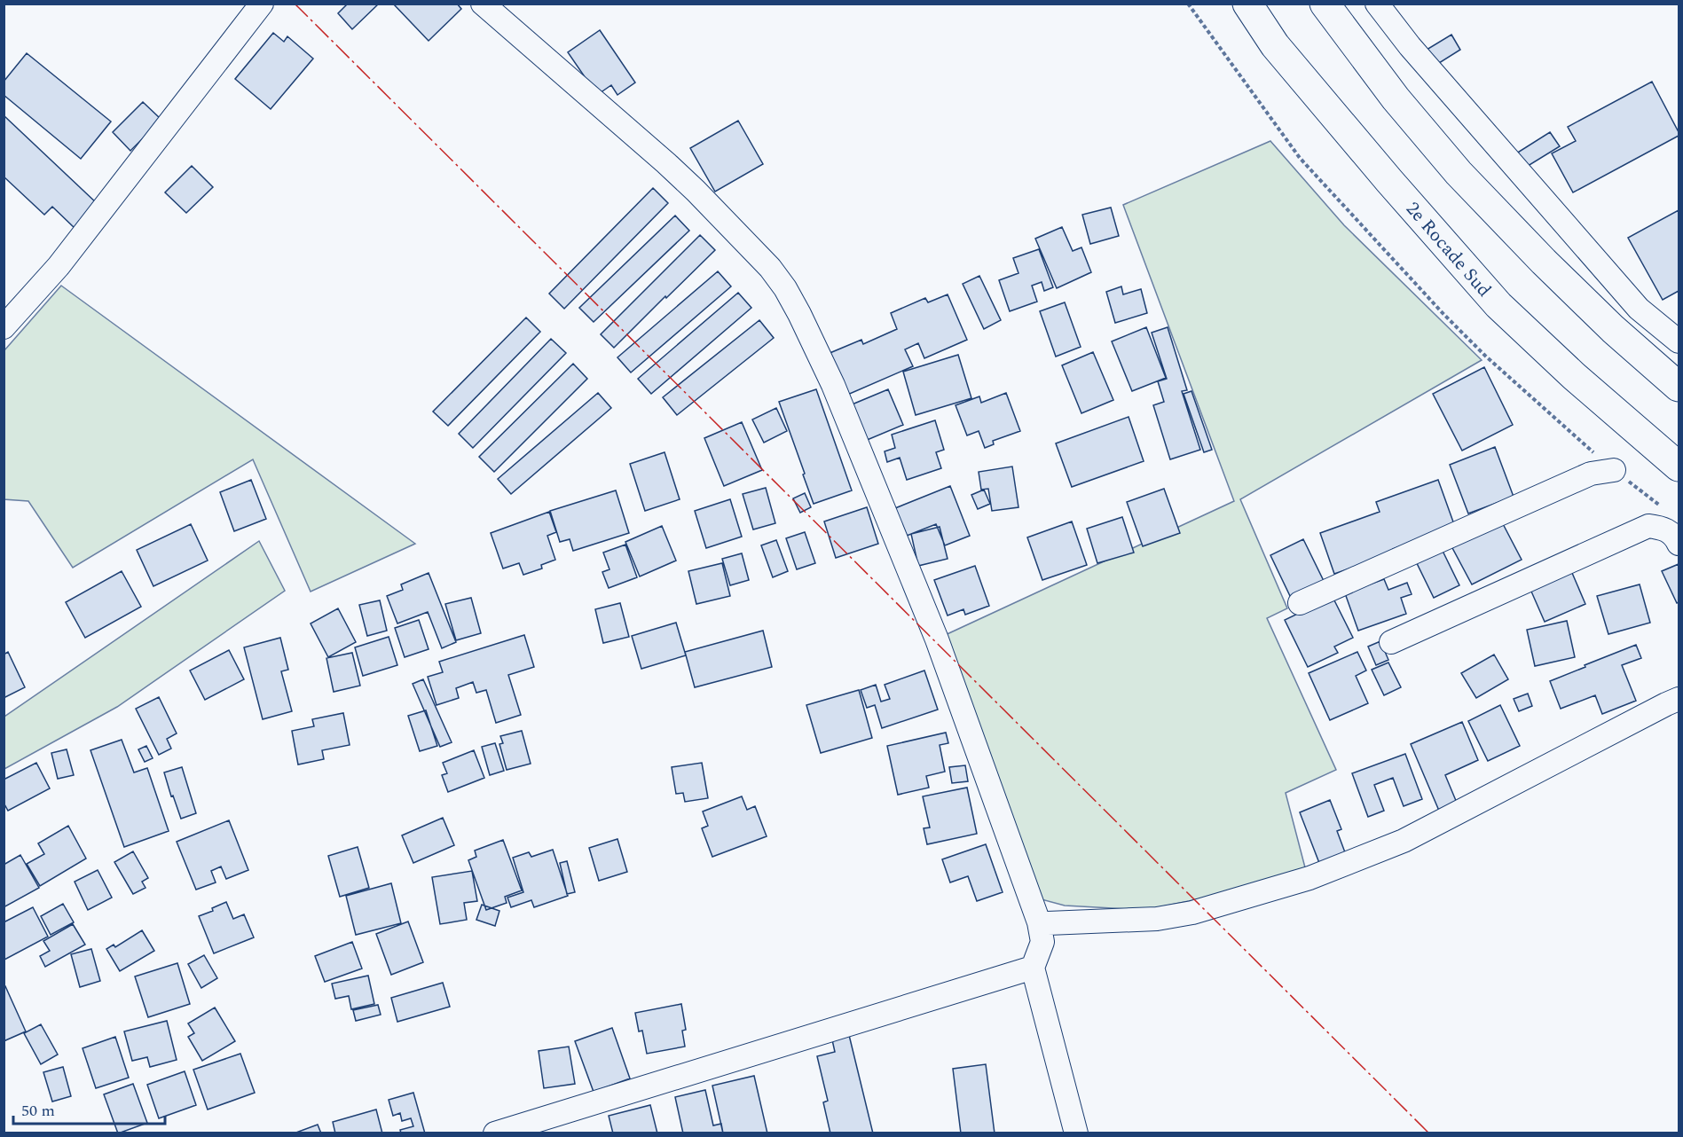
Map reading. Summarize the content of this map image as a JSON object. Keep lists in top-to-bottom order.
{
  "streets": {
    "highway": ["2e Rocade Sud"]
  },
  "scale_bar": "50 m"
}
